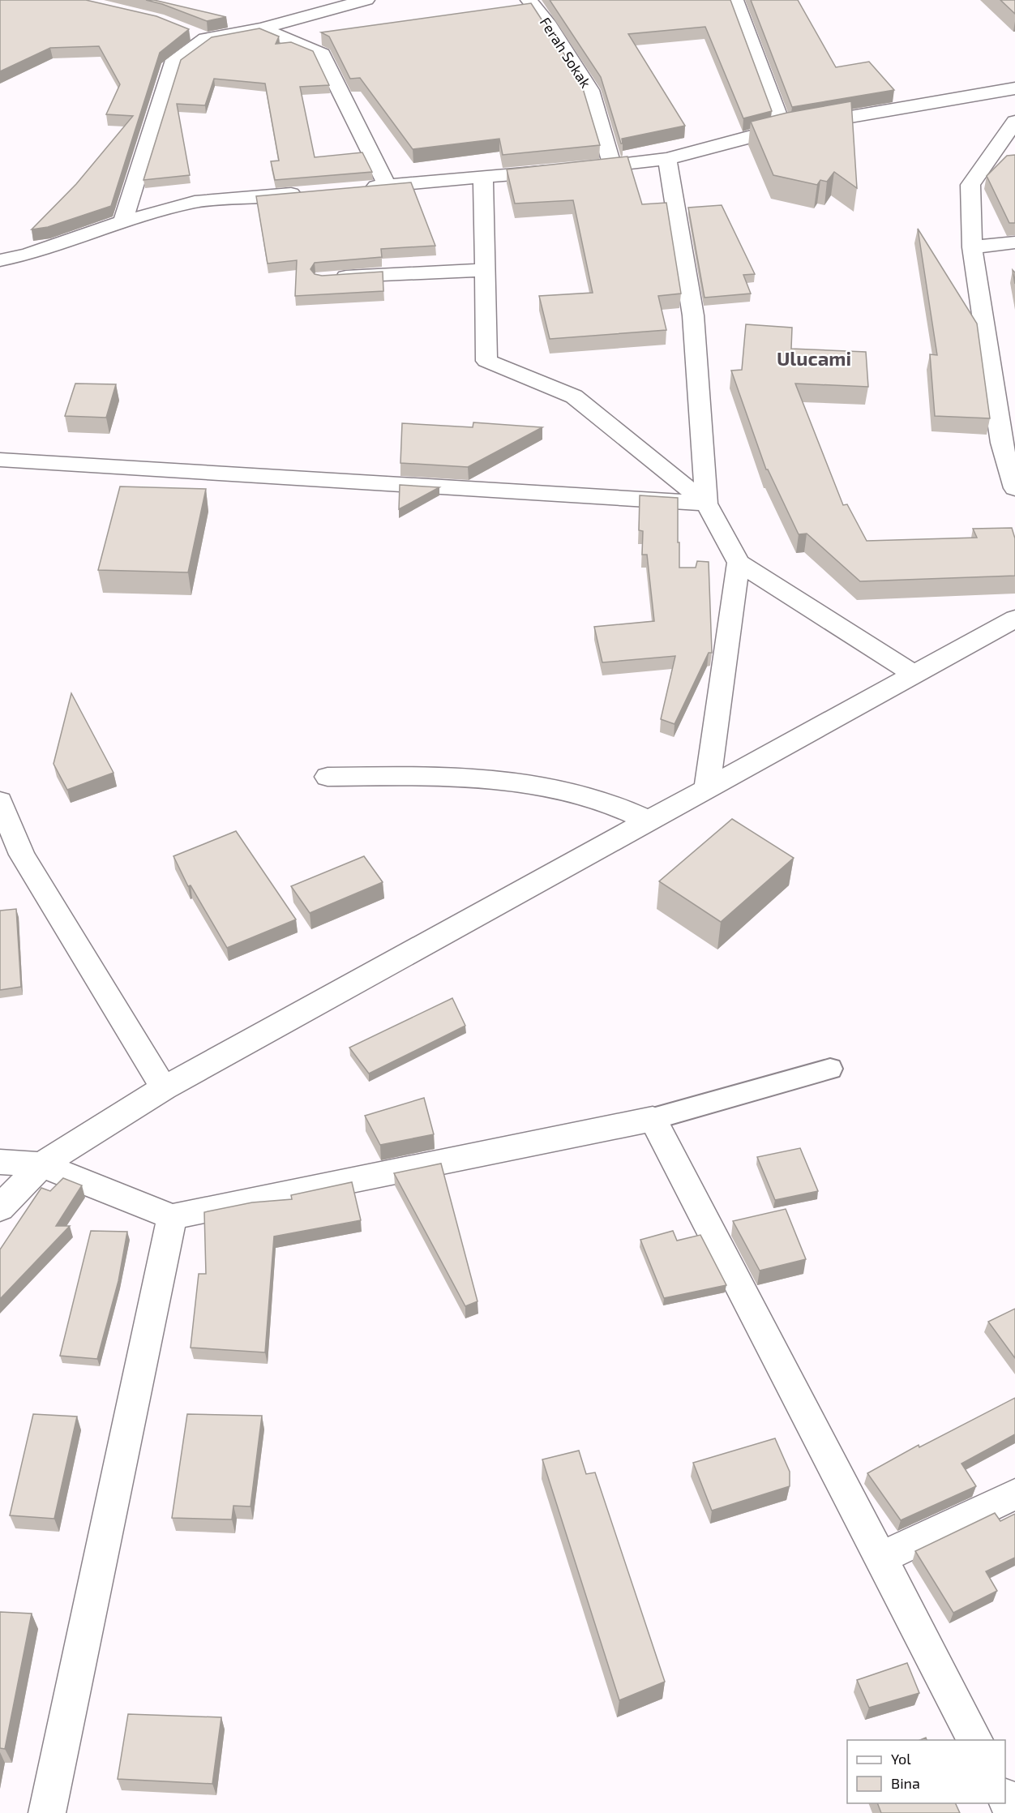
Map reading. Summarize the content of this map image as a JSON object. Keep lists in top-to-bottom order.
{
  "streets": {
    "street": ["Ferah Sokak"]
  },
  "districts": ["Ulucami"],
  "legend": ["Yol", "Bina"]
}
